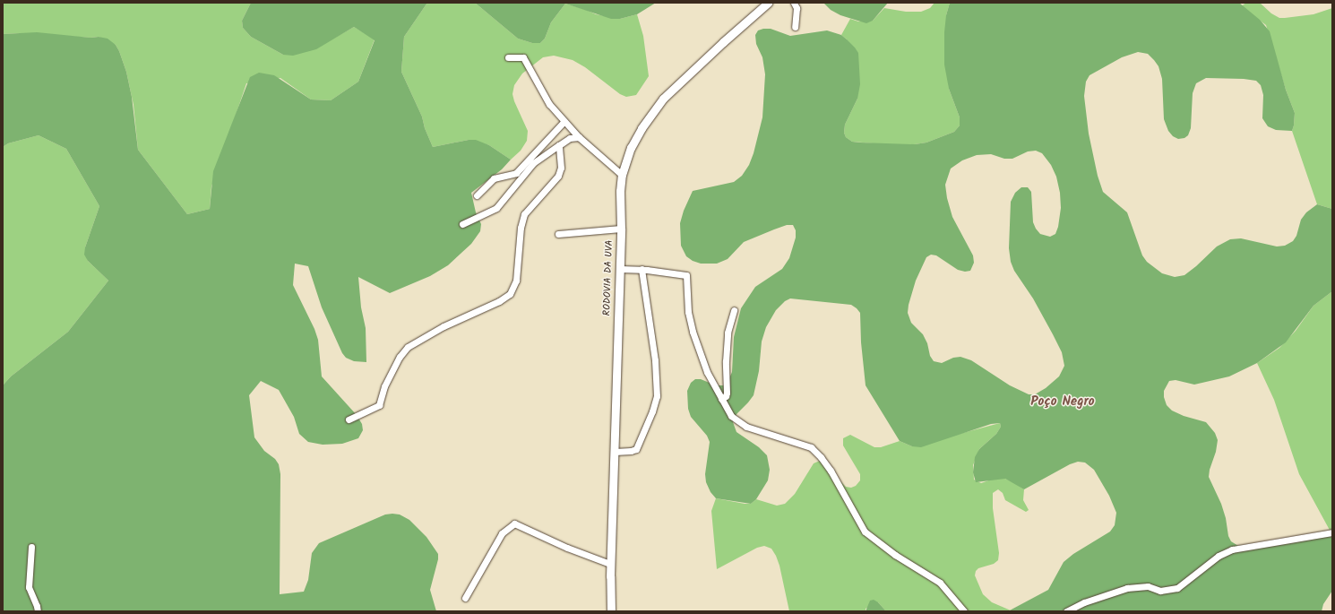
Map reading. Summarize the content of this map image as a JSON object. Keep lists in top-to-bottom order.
{
  "streets": {
    "street": ["RODOVIA DA UVA"]
  },
  "districts": ["Poço Negro"]
}
